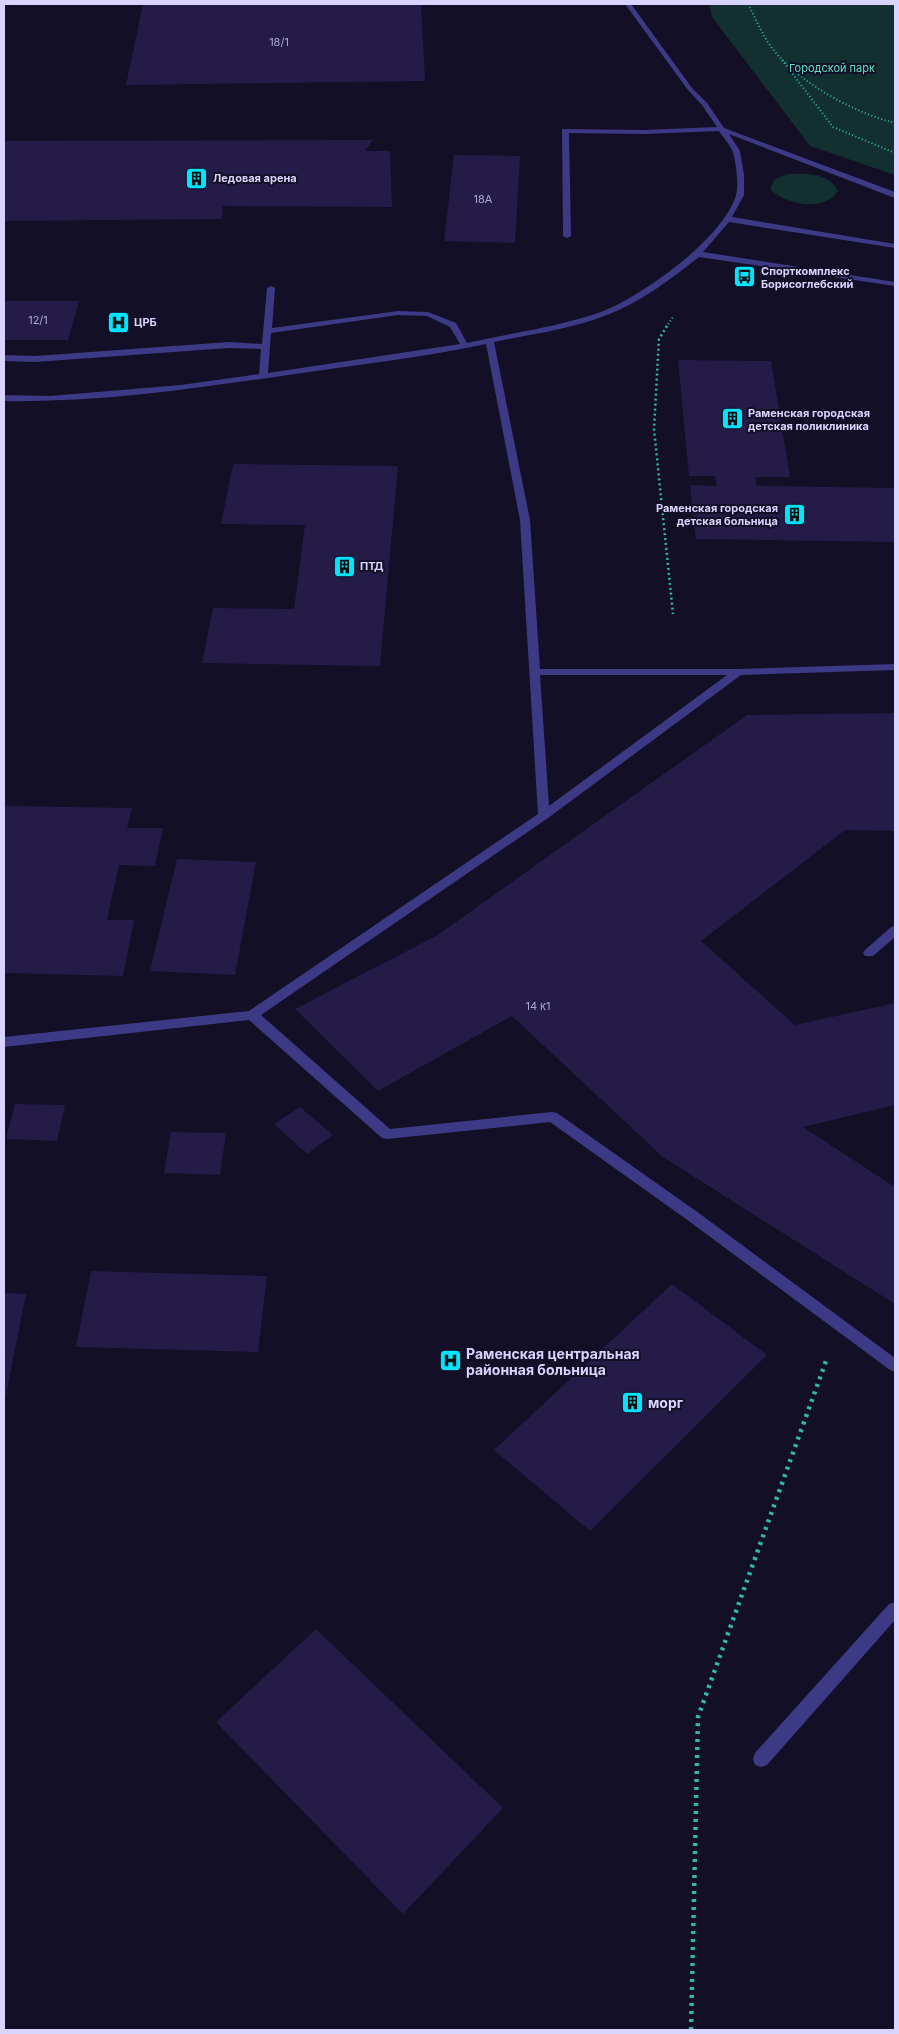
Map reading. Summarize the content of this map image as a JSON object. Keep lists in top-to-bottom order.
{
  "parks": ["Городской парк"],
  "places": {
    "building": [
      "Ледовая арена",
      "Раменская городская детская поликлиника",
      "Раменская городская детская больница",
      "ПТД",
      "морг"
    ],
    "bus stop": ["Спорткомплекс Борисоглебский"],
    "hospital": ["ЦРБ", "Раменская центральная районная больница"]
  },
  "house_numbers": [
    "18/1",
    "18А",
    "12/1",
    "14 к1"
  ]
}
